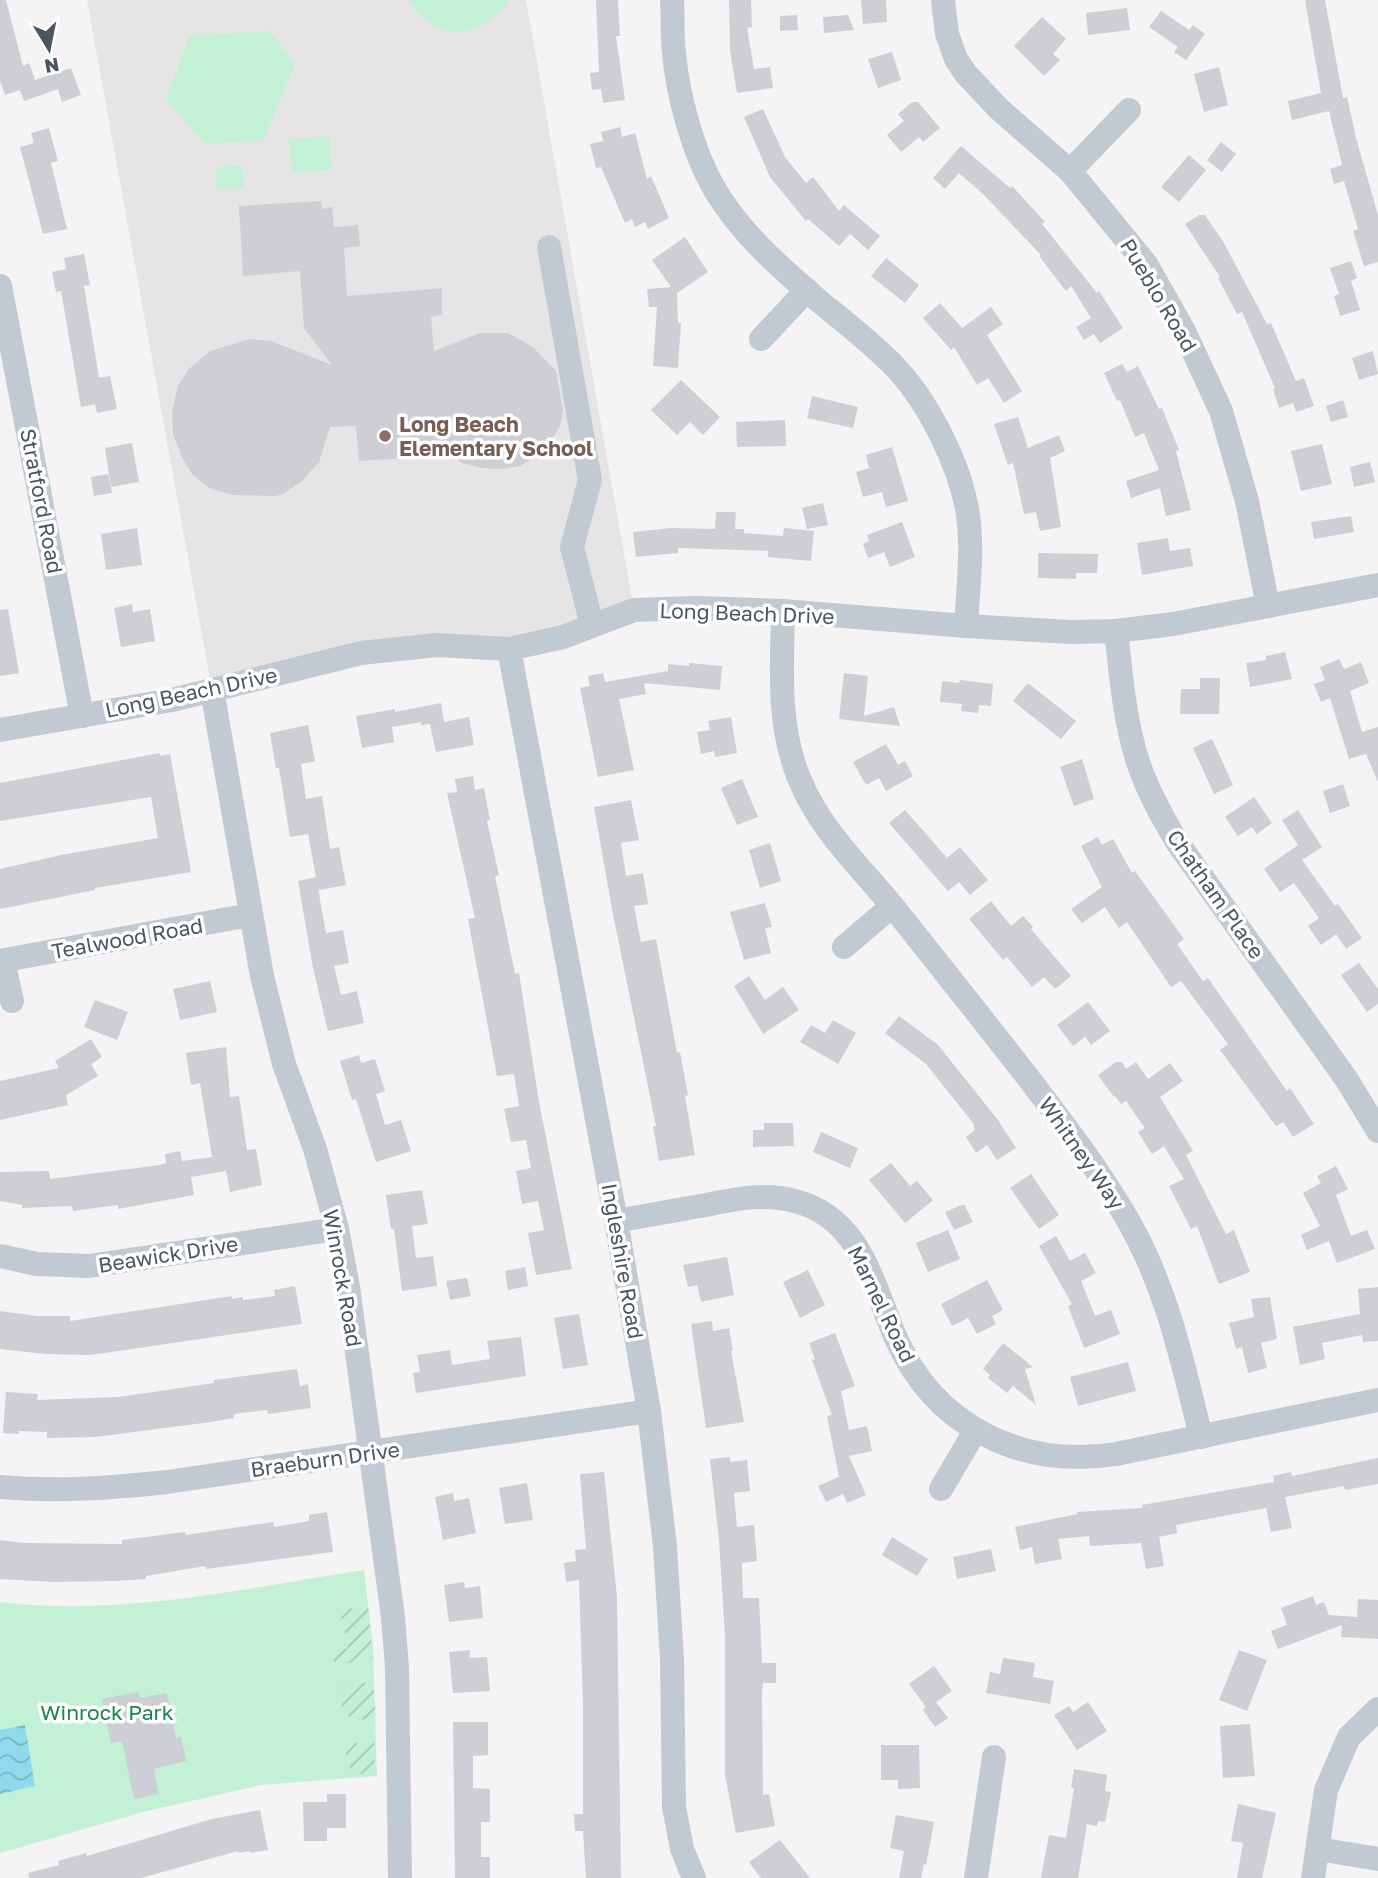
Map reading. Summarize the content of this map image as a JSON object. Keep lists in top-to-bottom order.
{
  "streets": {
    "street": [
      "Pueblo Road",
      "Stratford Road",
      "Long Beach Drive",
      "Chatham Place",
      "Tealwood Road",
      "Whitney Way",
      "Beawick Drive",
      "Ingleshire Road",
      "Winrock Road",
      "Marnel Road",
      "Braeburn Drive"
    ]
  },
  "crossings": [
    ["Pueblo Road", "Long Beach Drive"],
    ["Stratford Road", "Long Beach Drive"],
    ["Long Beach Drive", "Chatham Place"],
    ["Long Beach Drive", "Whitney Way"],
    ["Long Beach Drive", "Ingleshire Road"],
    ["Long Beach Drive", "Winrock Road"],
    ["Tealwood Road", "Winrock Road"],
    ["Whitney Way", "Marnel Road"],
    ["Beawick Drive", "Winrock Road"],
    ["Ingleshire Road", "Marnel Road"],
    ["Ingleshire Road", "Braeburn Drive"],
    ["Winrock Road", "Braeburn Drive"]
  ],
  "parks": ["Winrock Park"],
  "places": ["Long Beach Elementary School"],
  "north": "bottom"
}
